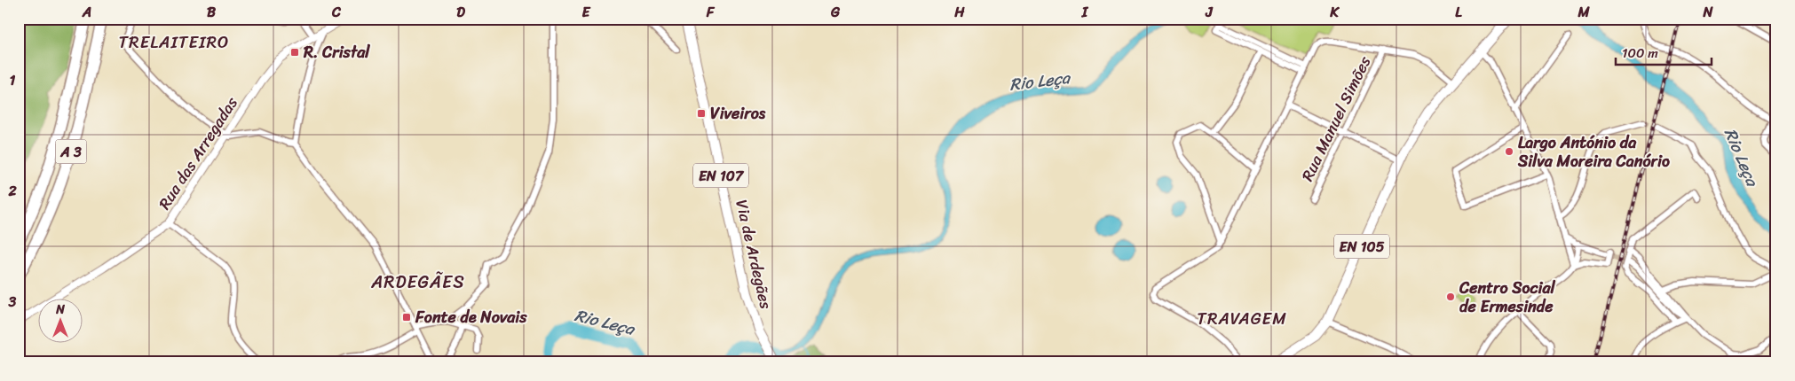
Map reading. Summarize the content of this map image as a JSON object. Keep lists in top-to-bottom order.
{
  "streets": {
    "highway": ["A 3"],
    "main road": ["EN 107", "EN 105", "Via de Ardegães"],
    "street": ["Rua Manuel Simões", "Rua das Arregadas"]
  },
  "districts": ["TRELAITEIRO", "ARDEGÃES", "TRAVAGEM"],
  "water": ["Rio Leça"],
  "places": {
    "transit": ["R. Cristal", "Viveiros", "Fonte de Novais"],
    "other": ["Largo António da Silva Moreira Canório", "Centro Social de Ermesinde"]
  },
  "scale_bar": "100 m",
  "north": "top",
  "grid": {
    "columns": [
      "A",
      "B",
      "C",
      "D",
      "E",
      "F",
      "G",
      "H",
      "I",
      "J",
      "K",
      "L",
      "M",
      "N"
    ],
    "rows": ["1", "2", "3"]
  }
}
